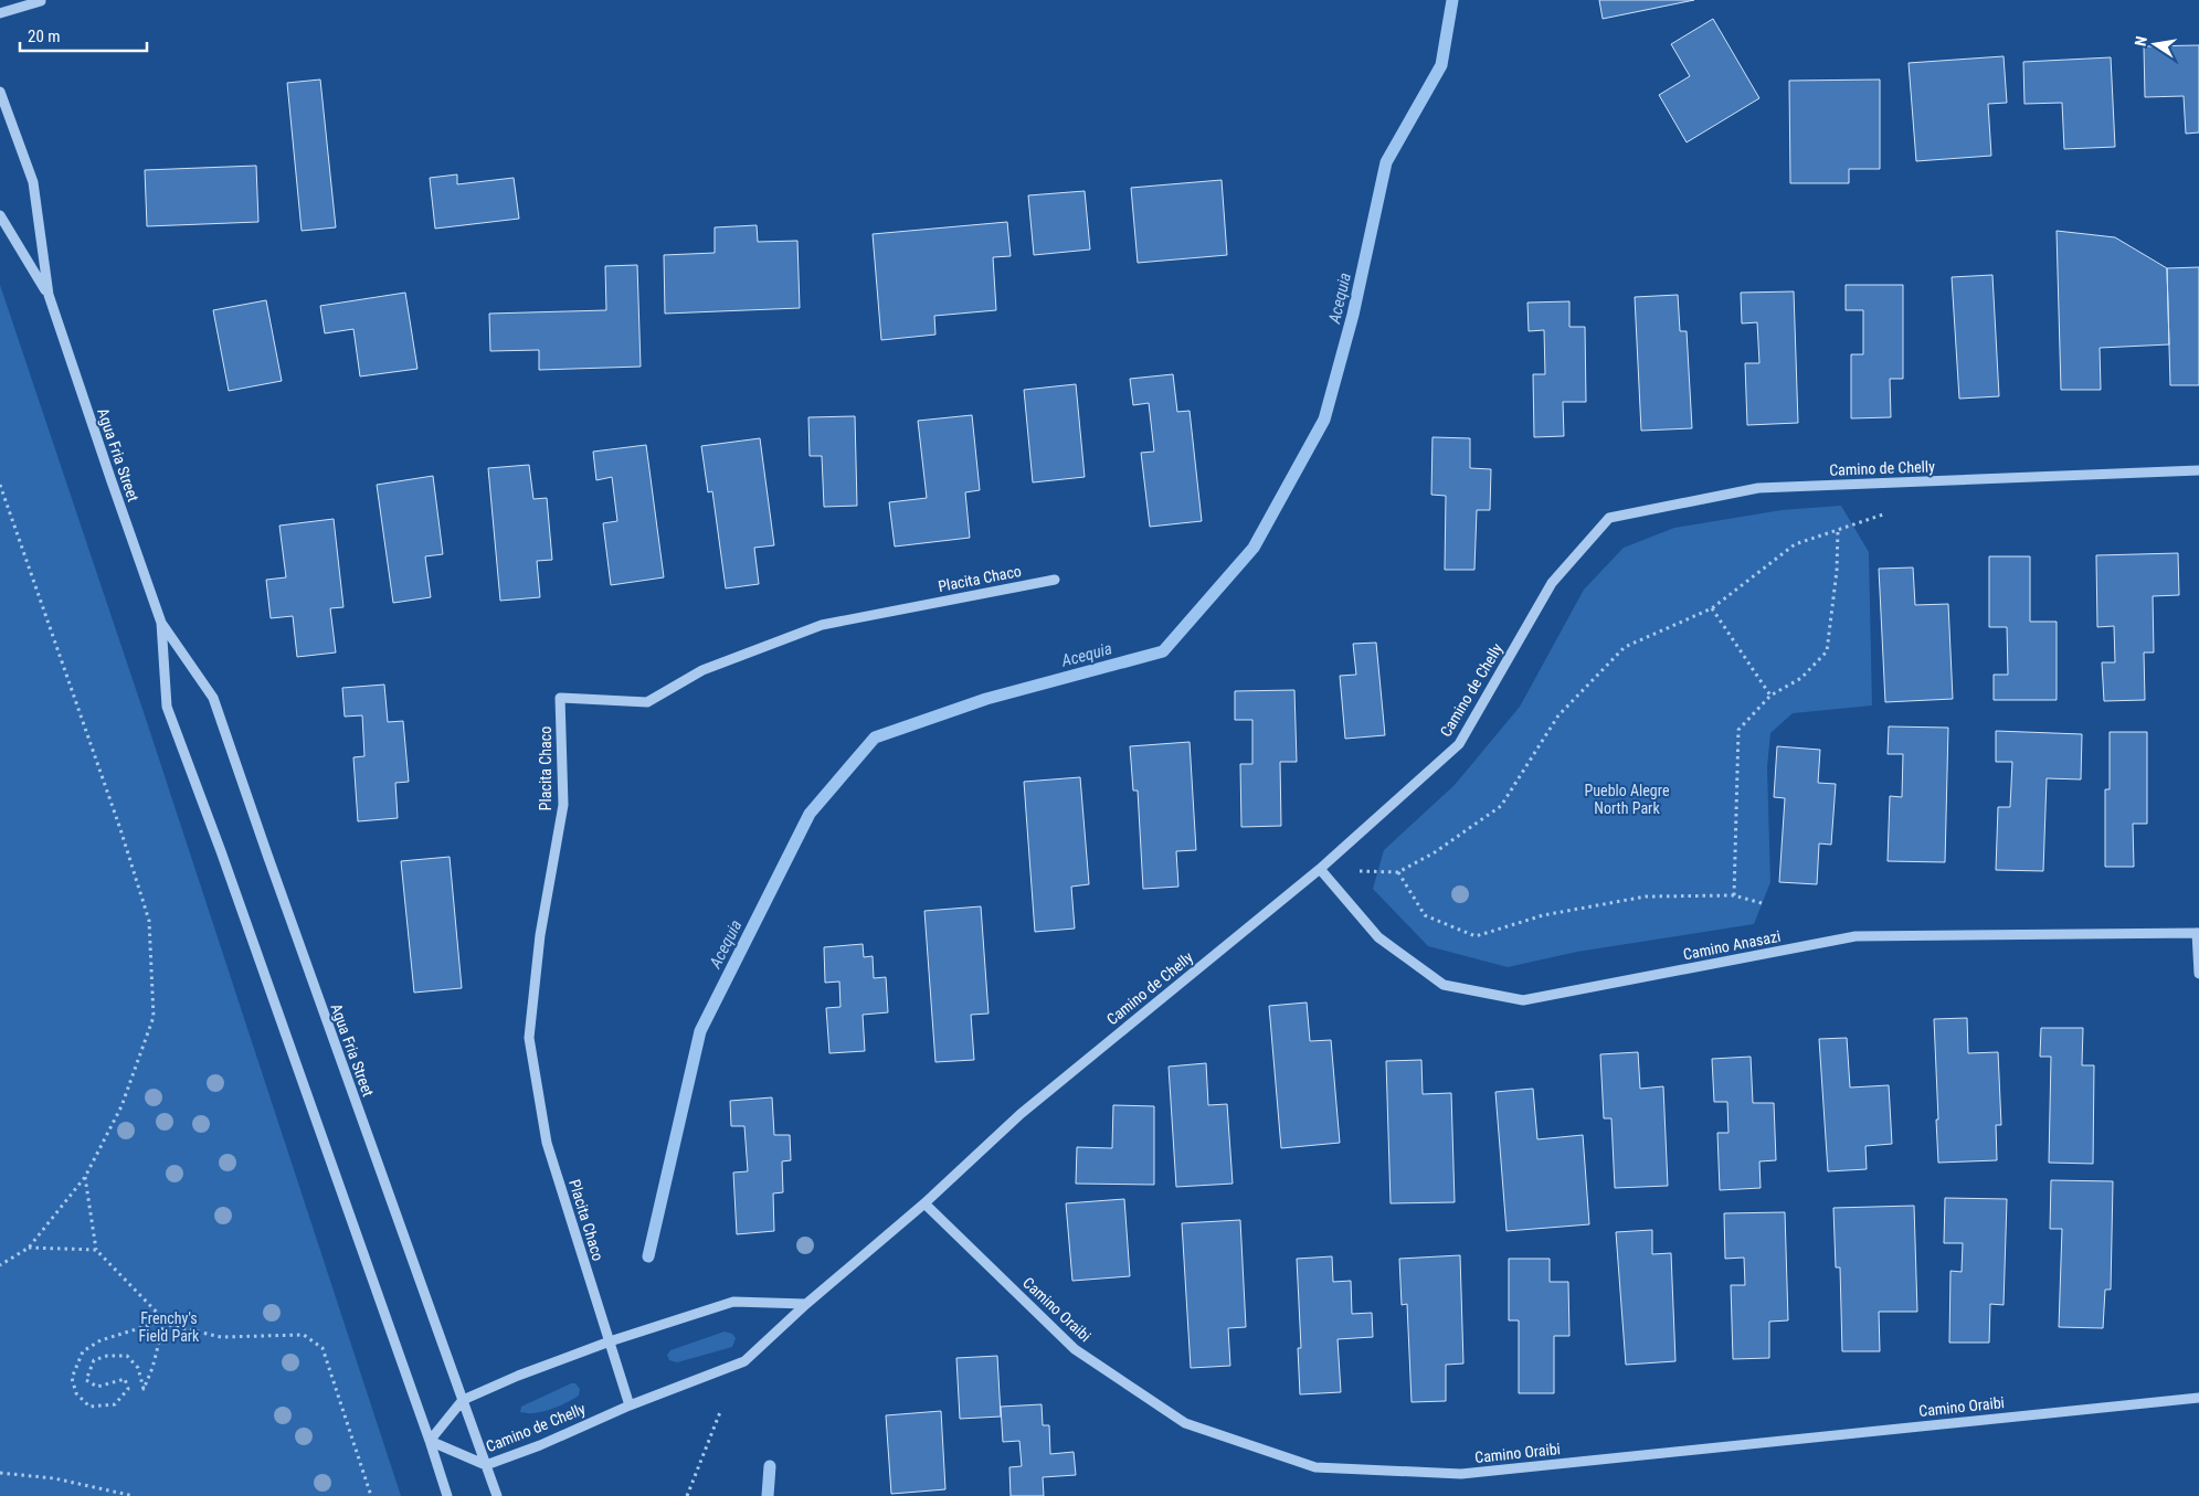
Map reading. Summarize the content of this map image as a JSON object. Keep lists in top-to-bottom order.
{
  "streets": {
    "street": [
      "Agua Fria Street",
      "Camino de Chelly",
      "Placita Chaco",
      "Camino Anasazi",
      "Camino Oraibi"
    ]
  },
  "crossings": [
    ["Agua Fria Street", "Camino de Chelly"],
    ["Camino de Chelly", "Placita Chaco"],
    ["Camino de Chelly", "Camino Anasazi"],
    ["Camino de Chelly", "Camino Oraibi"]
  ],
  "water": ["Acequia"],
  "parks": ["Pueblo Alegre North Park", "Frenchy's Field Park"],
  "scale_bar": "20 m",
  "north": "left"
}
